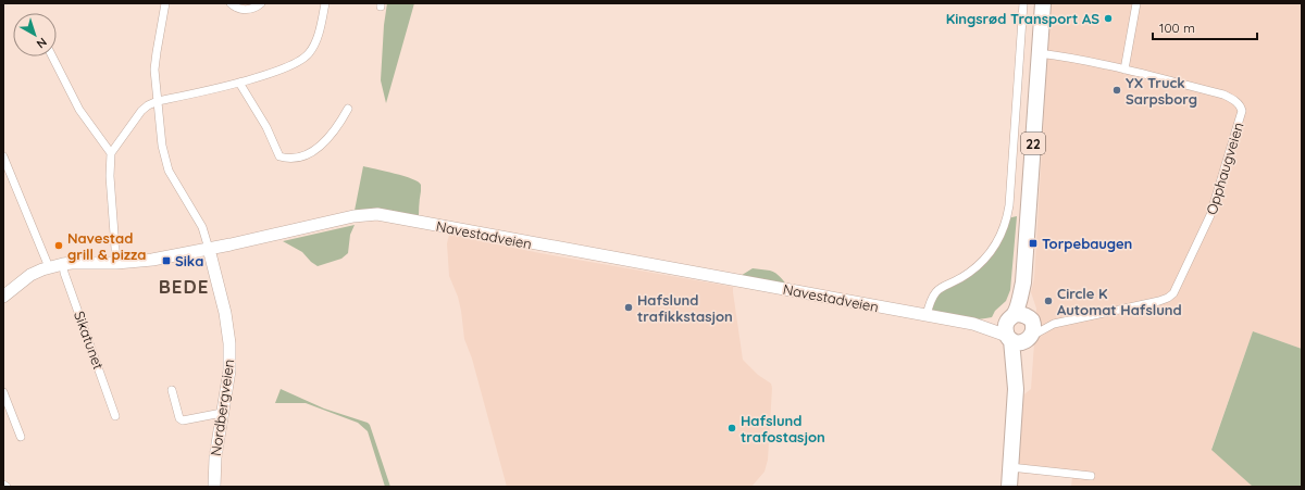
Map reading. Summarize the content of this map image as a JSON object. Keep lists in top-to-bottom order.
{
  "streets": {
    "highway": ["22"],
    "street": [
      "Opphaugveien",
      "Navestadveien",
      "Sikatunet",
      "Nordbergveien"
    ]
  },
  "crossings": [
    ["22", "Opphaugveien"],
    ["22", "Navestadveien"],
    ["Navestadveien", "Sikatunet"],
    ["Navestadveien", "Nordbergveien"]
  ],
  "districts": ["BEDE"],
  "places": {
    "other": [
      "Kingsrød Transport AS",
      "YX Truck Sarpsborg",
      "Navestad grill & pizza",
      "Circle K Automat Hafslund",
      "Hafslund trafikkstasjon",
      "Hafslund trafostasjon"
    ],
    "transit": ["Torpebaugen", "Sika"]
  },
  "scale_bar": "100 m",
  "north": "bottom right"
}
